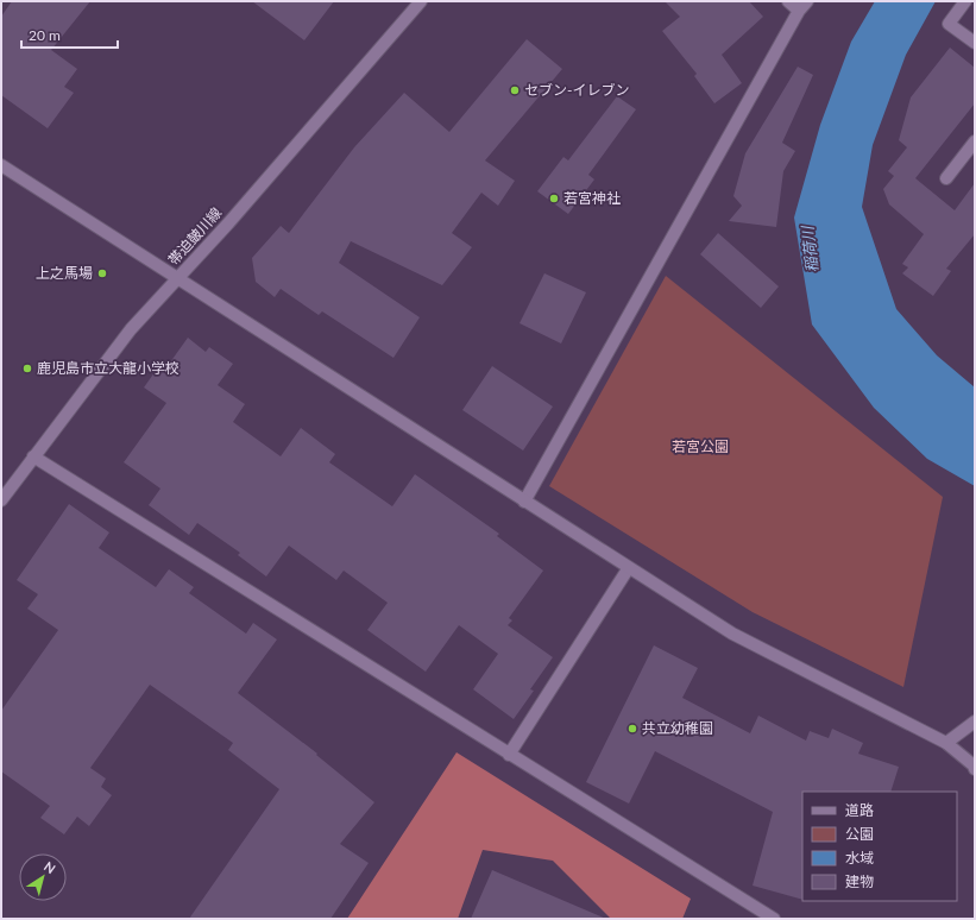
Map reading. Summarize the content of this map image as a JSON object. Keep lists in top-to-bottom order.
{
  "streets": {
    "street": ["帯迫皷川線"]
  },
  "water": ["稲荷川"],
  "parks": ["若宮公園"],
  "places": [
    "セブン-イレブン",
    "若宮神社",
    "上之馬場",
    "鹿児島市立大龍小学校",
    "共立幼稚園"
  ],
  "legend": [
    "道路",
    "公園",
    "水域",
    "建物"
  ],
  "scale_bar": "20 m",
  "north": "top right"
}
